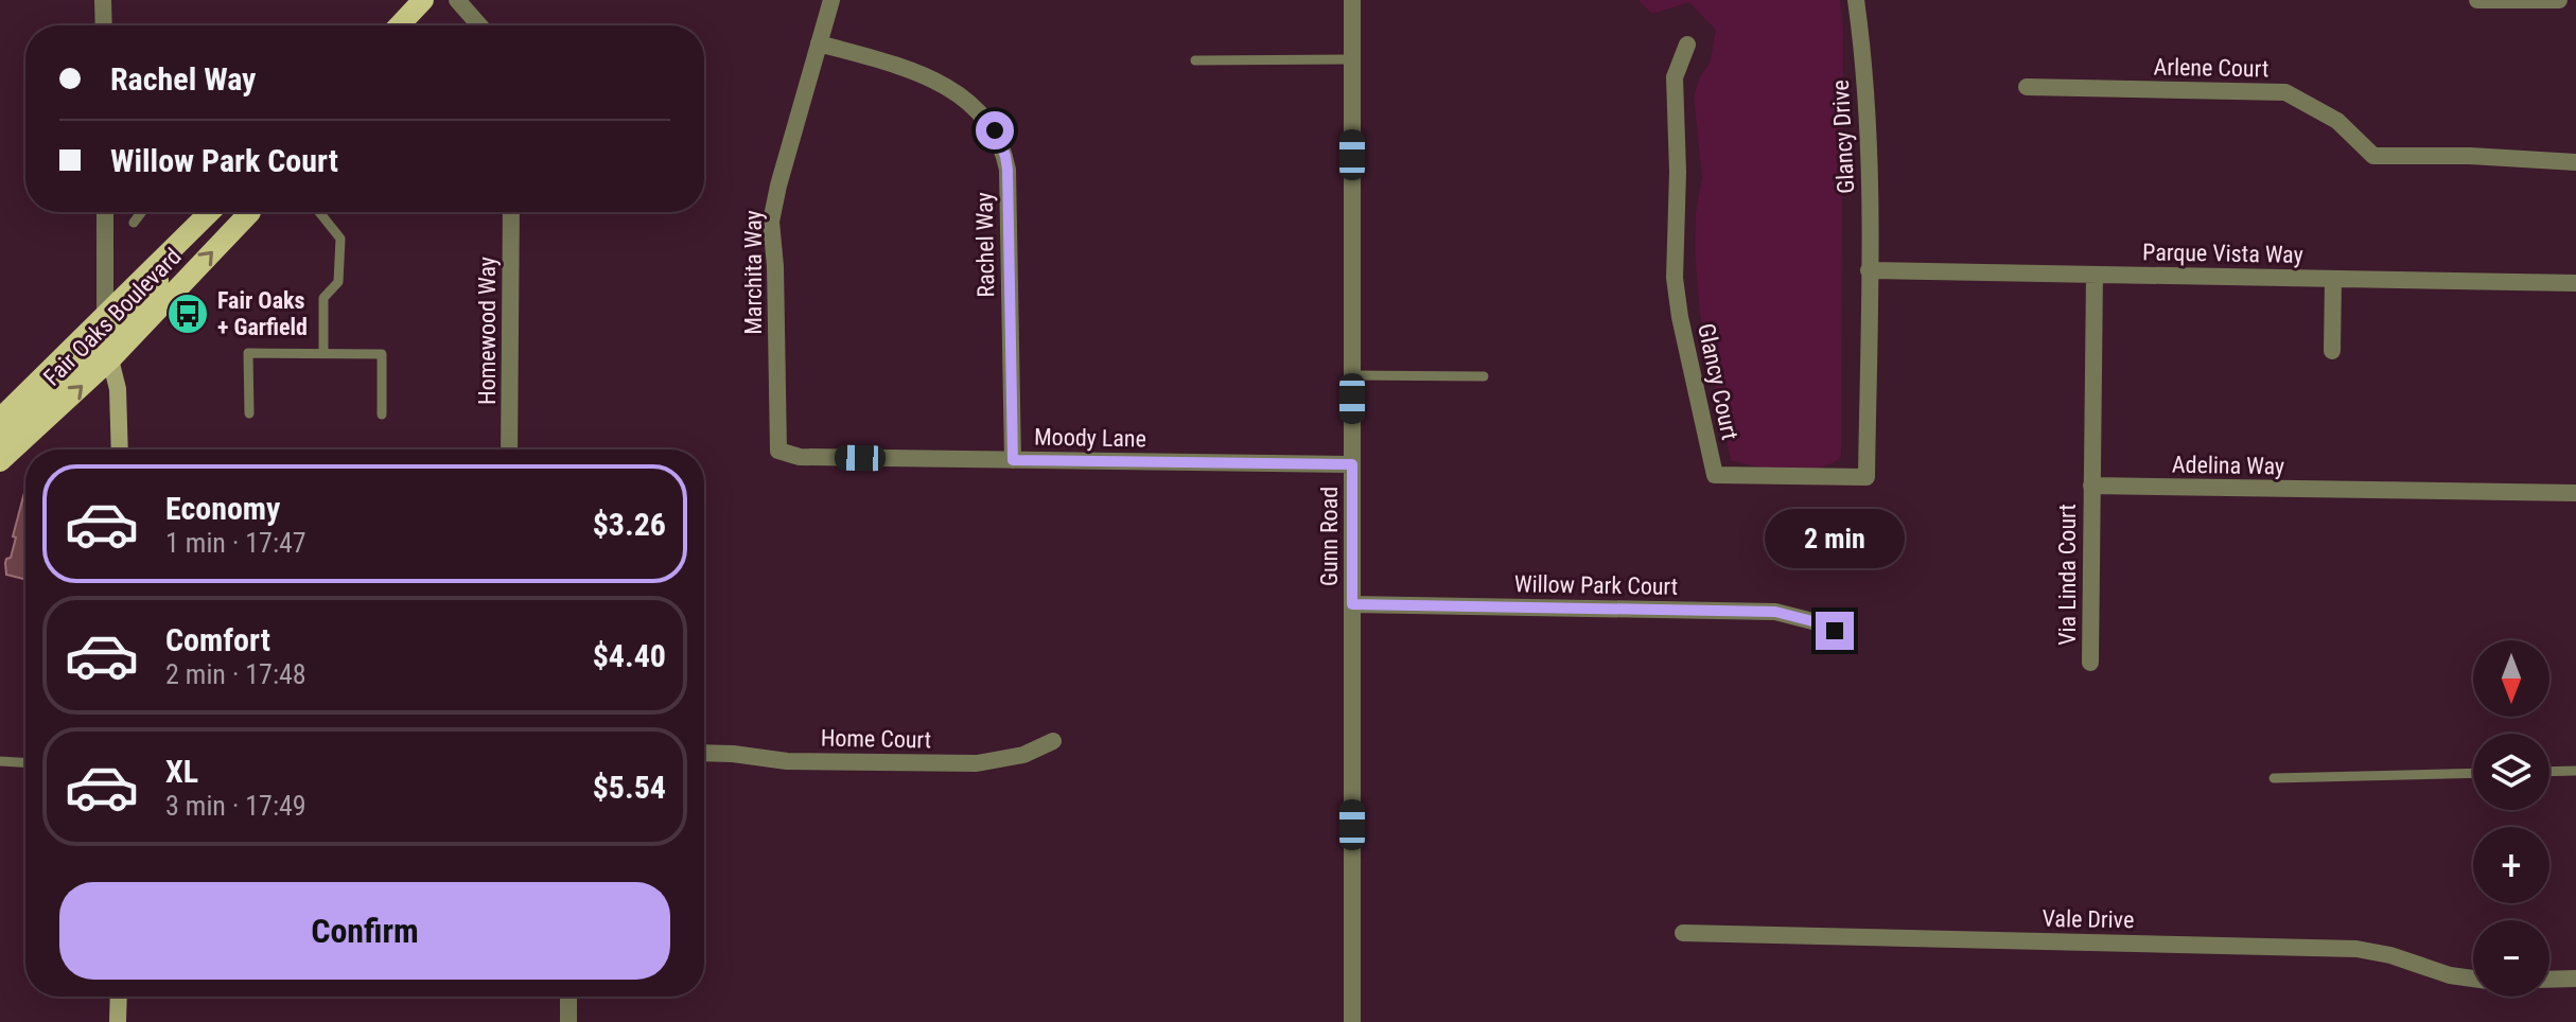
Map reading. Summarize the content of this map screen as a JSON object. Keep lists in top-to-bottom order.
{
  "streets": {
    "main road": ["Fair Oaks Boulevard"],
    "street": [
      "Arlene Court",
      "Glancy Drive",
      "Rachel Way",
      "Parque Vista Way",
      "Marchita Way",
      "Homewood Way",
      "Glancy Court",
      "Moody Lane",
      "Adelina Way",
      "Gunn Road",
      "Via Linda Court",
      "Willow Park Court",
      "Home Court",
      "Vale Drive"
    ]
  },
  "crossings": [
    ["Glancy Drive", "Parque Vista Way"],
    ["Glancy Drive", "Glancy Court"],
    ["Rachel Way", "Marchita Way"],
    ["Rachel Way", "Moody Lane"],
    ["Parque Vista Way", "Glancy Court"],
    ["Marchita Way", "Moody Lane"],
    ["Moody Lane", "Gunn Road"],
    ["Adelina Way", "Via Linda Court"],
    ["Gunn Road", "Willow Park Court"]
  ],
  "places": {
    "bus stop": ["Fair Oaks + Garfield"]
  },
  "north": "bottom",
  "page": {
    "banner": ["Rachel Way", "Willow Park Court"],
    "list": [
      {
        "name": "Economy",
        "note": "1 min · 17:47",
        "value": "$3.26"
      },
      {
        "name": "Comfort",
        "note": "2 min · 17:48",
        "value": "$4.40"
      },
      {
        "name": "XL",
        "note": "3 min · 17:49",
        "value": "$5.54"
      }
    ],
    "bubble": "2 min",
    "map_buttons": ["+", "−"],
    "buttons": "Confirm"
  }
}
